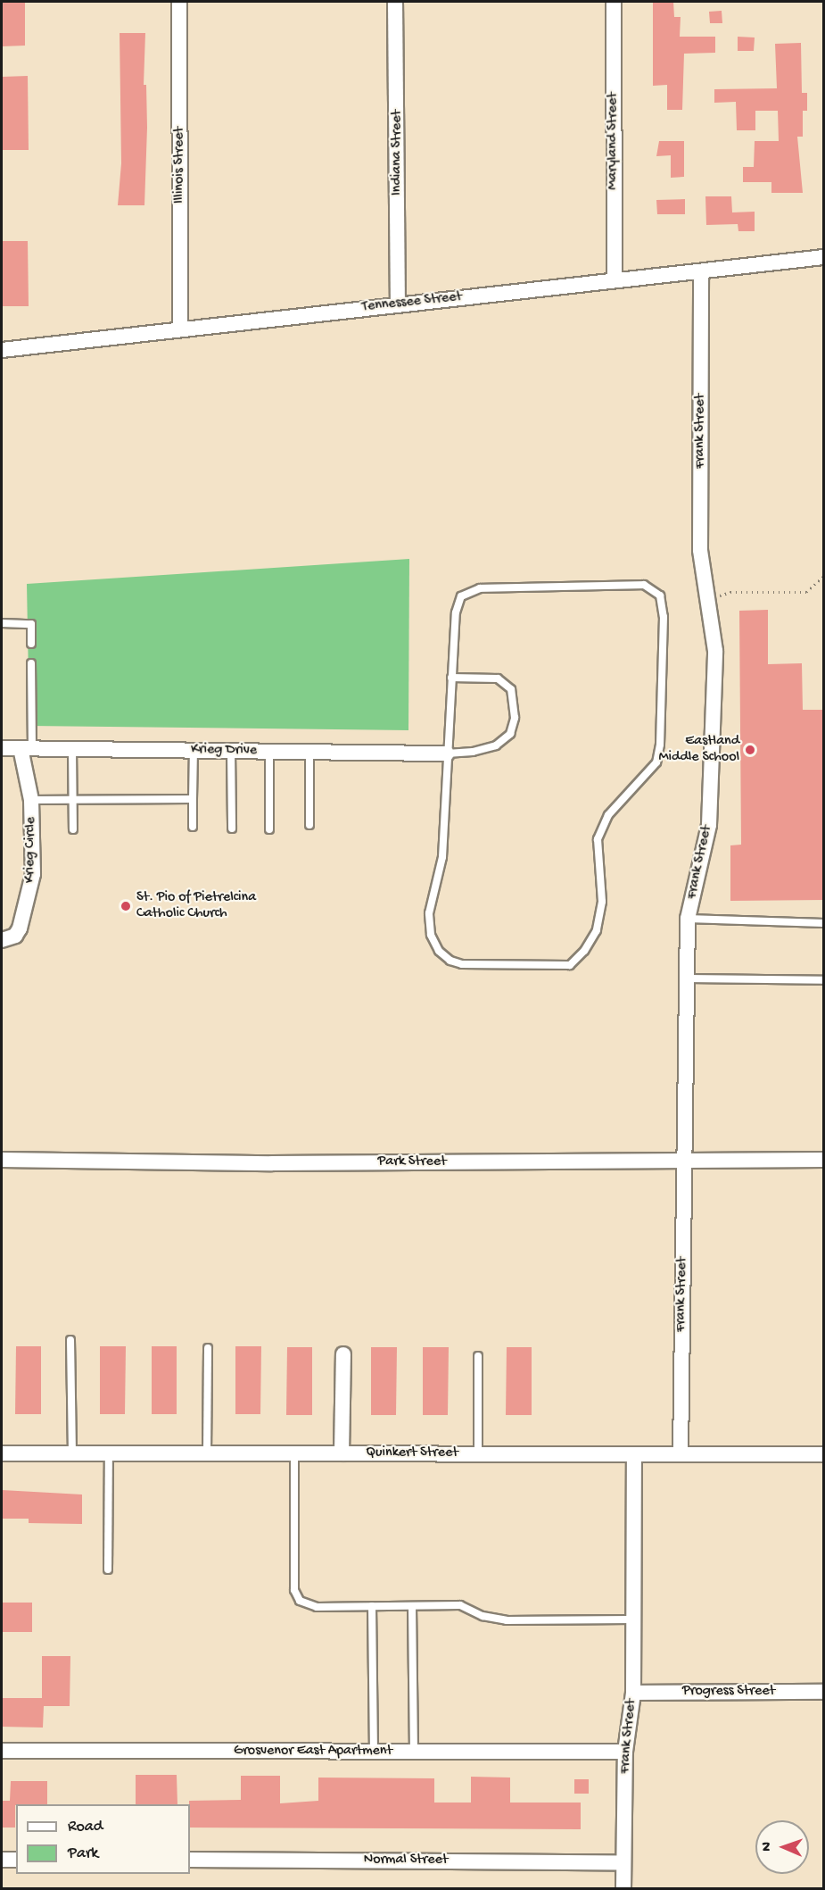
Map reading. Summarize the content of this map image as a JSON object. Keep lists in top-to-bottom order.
{
  "streets": {
    "street": [
      "Maryland Street",
      "Indiana Street",
      "Illinois Street",
      "Tennessee Street",
      "Frank Street",
      "Krieg Drive",
      "Krieg Circle",
      "Park Street",
      "Quinkert Street",
      "Progress Street",
      "Grosvenor East Apartment",
      "Normal Street"
    ]
  },
  "crossings": [
    ["Maryland Street", "Tennessee Street"],
    ["Indiana Street", "Tennessee Street"],
    ["Illinois Street", "Tennessee Street"],
    ["Tennessee Street", "Frank Street"],
    ["Frank Street", "Park Street"],
    ["Frank Street", "Quinkert Street"],
    ["Frank Street", "Progress Street"],
    ["Frank Street", "Grosvenor East Apartment"],
    ["Frank Street", "Normal Street"],
    ["Krieg Drive", "Krieg Circle"]
  ],
  "places": ["Eastland Middle School", "St. Pio of Pietrelcina Catholic Church"],
  "legend": ["Road", "Park"],
  "north": "left"
}
